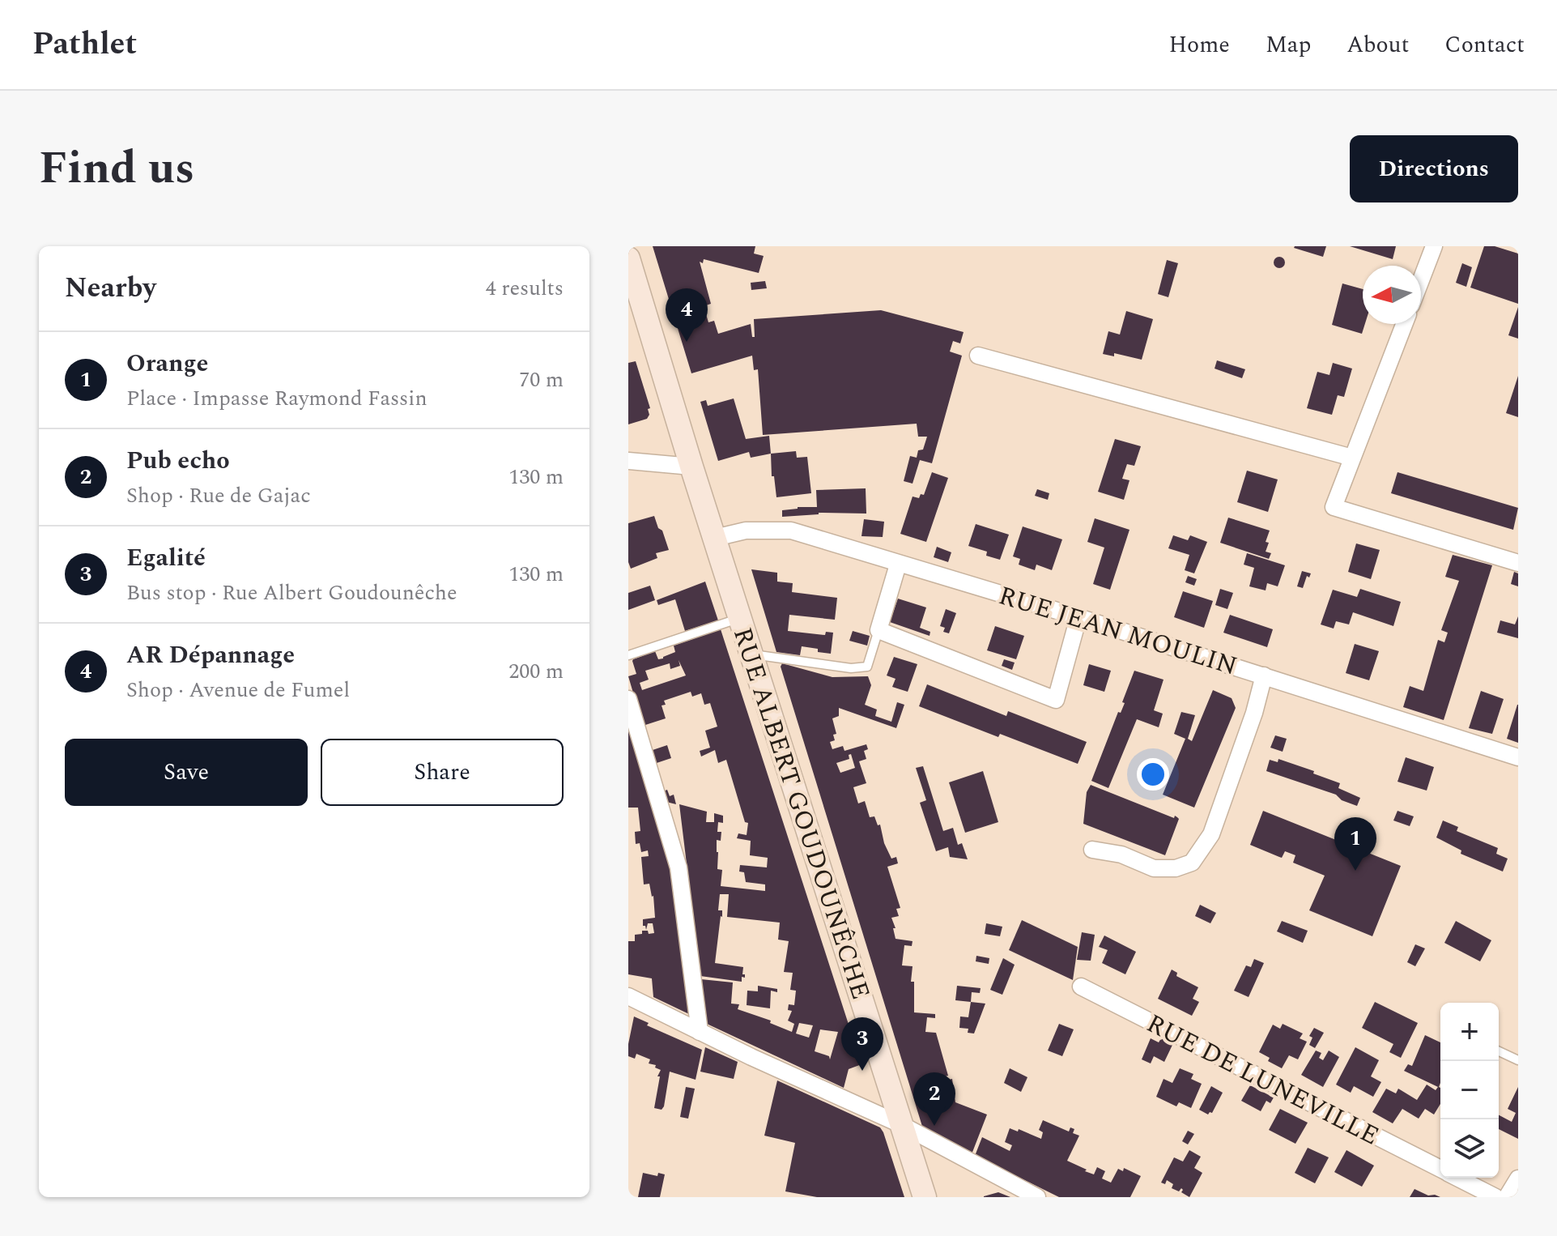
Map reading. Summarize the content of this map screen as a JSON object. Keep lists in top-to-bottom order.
{
  "streets": {
    "main road": ["RUE ALBERT GOUDOUNÊCHE"],
    "street": ["RUE JEAN MOULIN", "RUE DE LUNEVILLE"]
  },
  "crossings": [
    ["RUE JEAN MOULIN", "RUE ALBERT GOUDOUNÊCHE"]
  ],
  "north": "left",
  "page": {
    "header": "Pathlet",
    "nav": [
      "Home",
      "Map",
      "About",
      "Contact"
    ],
    "title": "Find us",
    "buttons": [
      "Directions",
      ["Save", "Share"]
    ],
    "heading": ["Nearby", "4 results"],
    "pins": [
      "4",
      "1",
      "3",
      "2"
    ],
    "list": [
      {
        "mark": "1",
        "name": "Orange",
        "note": "Place · Impasse Raymond Fassin",
        "value": "70 m"
      },
      {
        "mark": "2",
        "name": "Pub echo",
        "note": "Shop · Rue de Gajac",
        "value": "130 m"
      },
      {
        "mark": "3",
        "name": "Egalité",
        "note": "Bus stop · Rue Albert Goudounêche",
        "value": "130 m"
      },
      {
        "mark": "4",
        "name": "AR Dépannage",
        "note": "Shop · Avenue de Fumel",
        "value": "200 m"
      }
    ],
    "map_buttons": ["+", "−"]
  }
}
